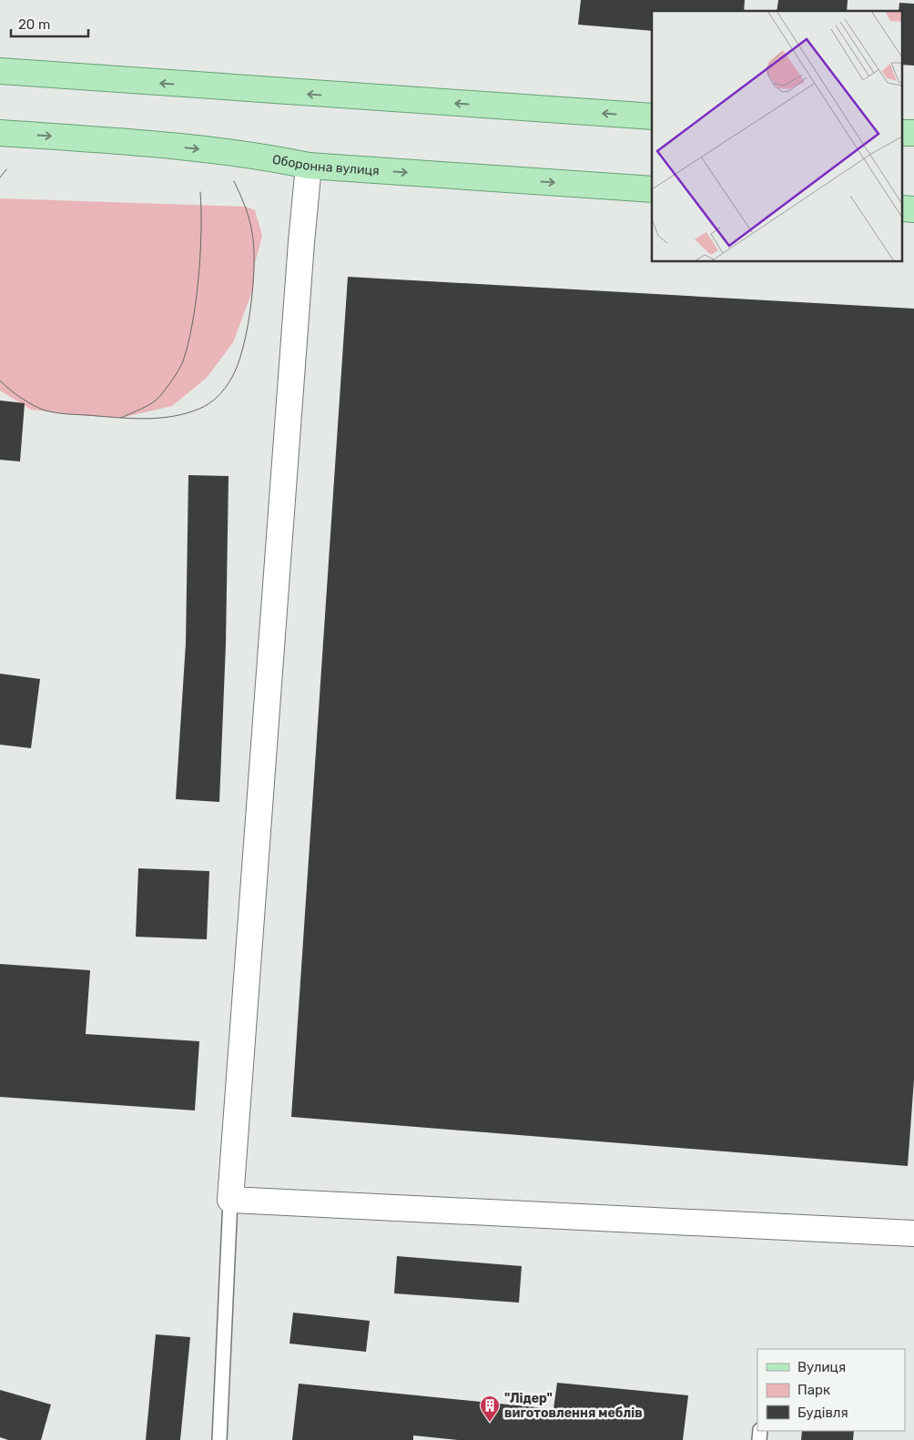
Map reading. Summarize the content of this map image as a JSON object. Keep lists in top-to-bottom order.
{
  "streets": {
    "main road": ["Оборонна вулиця"]
  },
  "places": {
    "building": ["\"Лідер\" виготовлення меблів"]
  },
  "legend": ["Вулиця", "Парк", "Будівля"],
  "scale_bar": "20 m"
}
